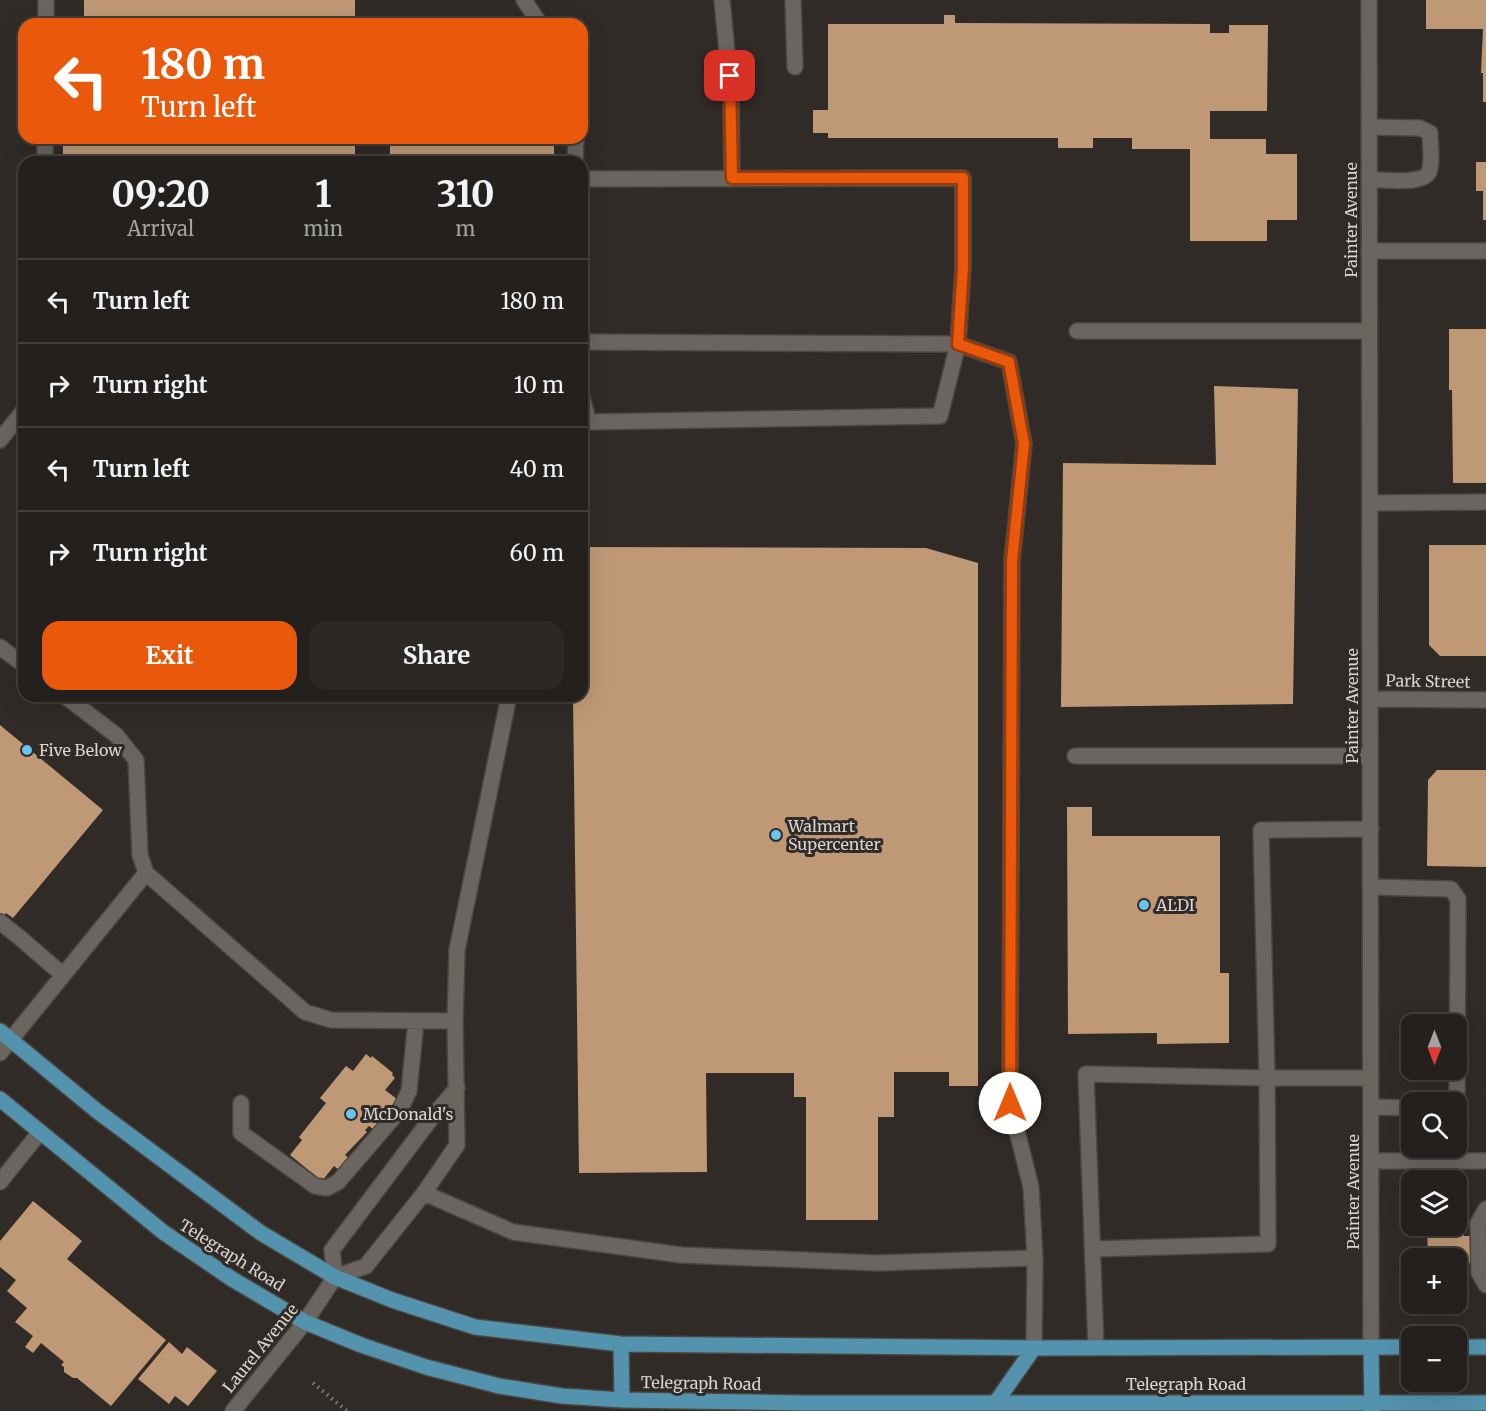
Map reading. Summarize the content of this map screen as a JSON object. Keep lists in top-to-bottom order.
{
  "streets": {
    "main road": ["Painter Avenue", "Telegraph Road"],
    "street": ["Park Street", "Laurel Avenue"]
  },
  "crossings": [
    ["Painter Avenue", "Park Street"],
    ["Painter Avenue", "Telegraph Road"],
    ["Telegraph Road", "Laurel Avenue"]
  ],
  "places": [
    "Five Below",
    "Walmart Supercenter",
    "ALDI",
    "McDonald's"
  ],
  "north": "bottom",
  "page": {
    "turn": ["180 m", "Turn left"],
    "eta": [
      "09:20",
      "Arrival",
      "1",
      "min",
      "310",
      "m"
    ],
    "list": [
      {
        "name": "Turn left",
        "value": "180 m"
      },
      {
        "name": "Turn right",
        "value": "10 m"
      },
      {
        "name": "Turn left",
        "value": "40 m"
      },
      {
        "name": "Turn right",
        "value": "60 m"
      }
    ],
    "buttons": ["Exit", "Share"],
    "map_buttons": ["+", "−"]
  }
}
